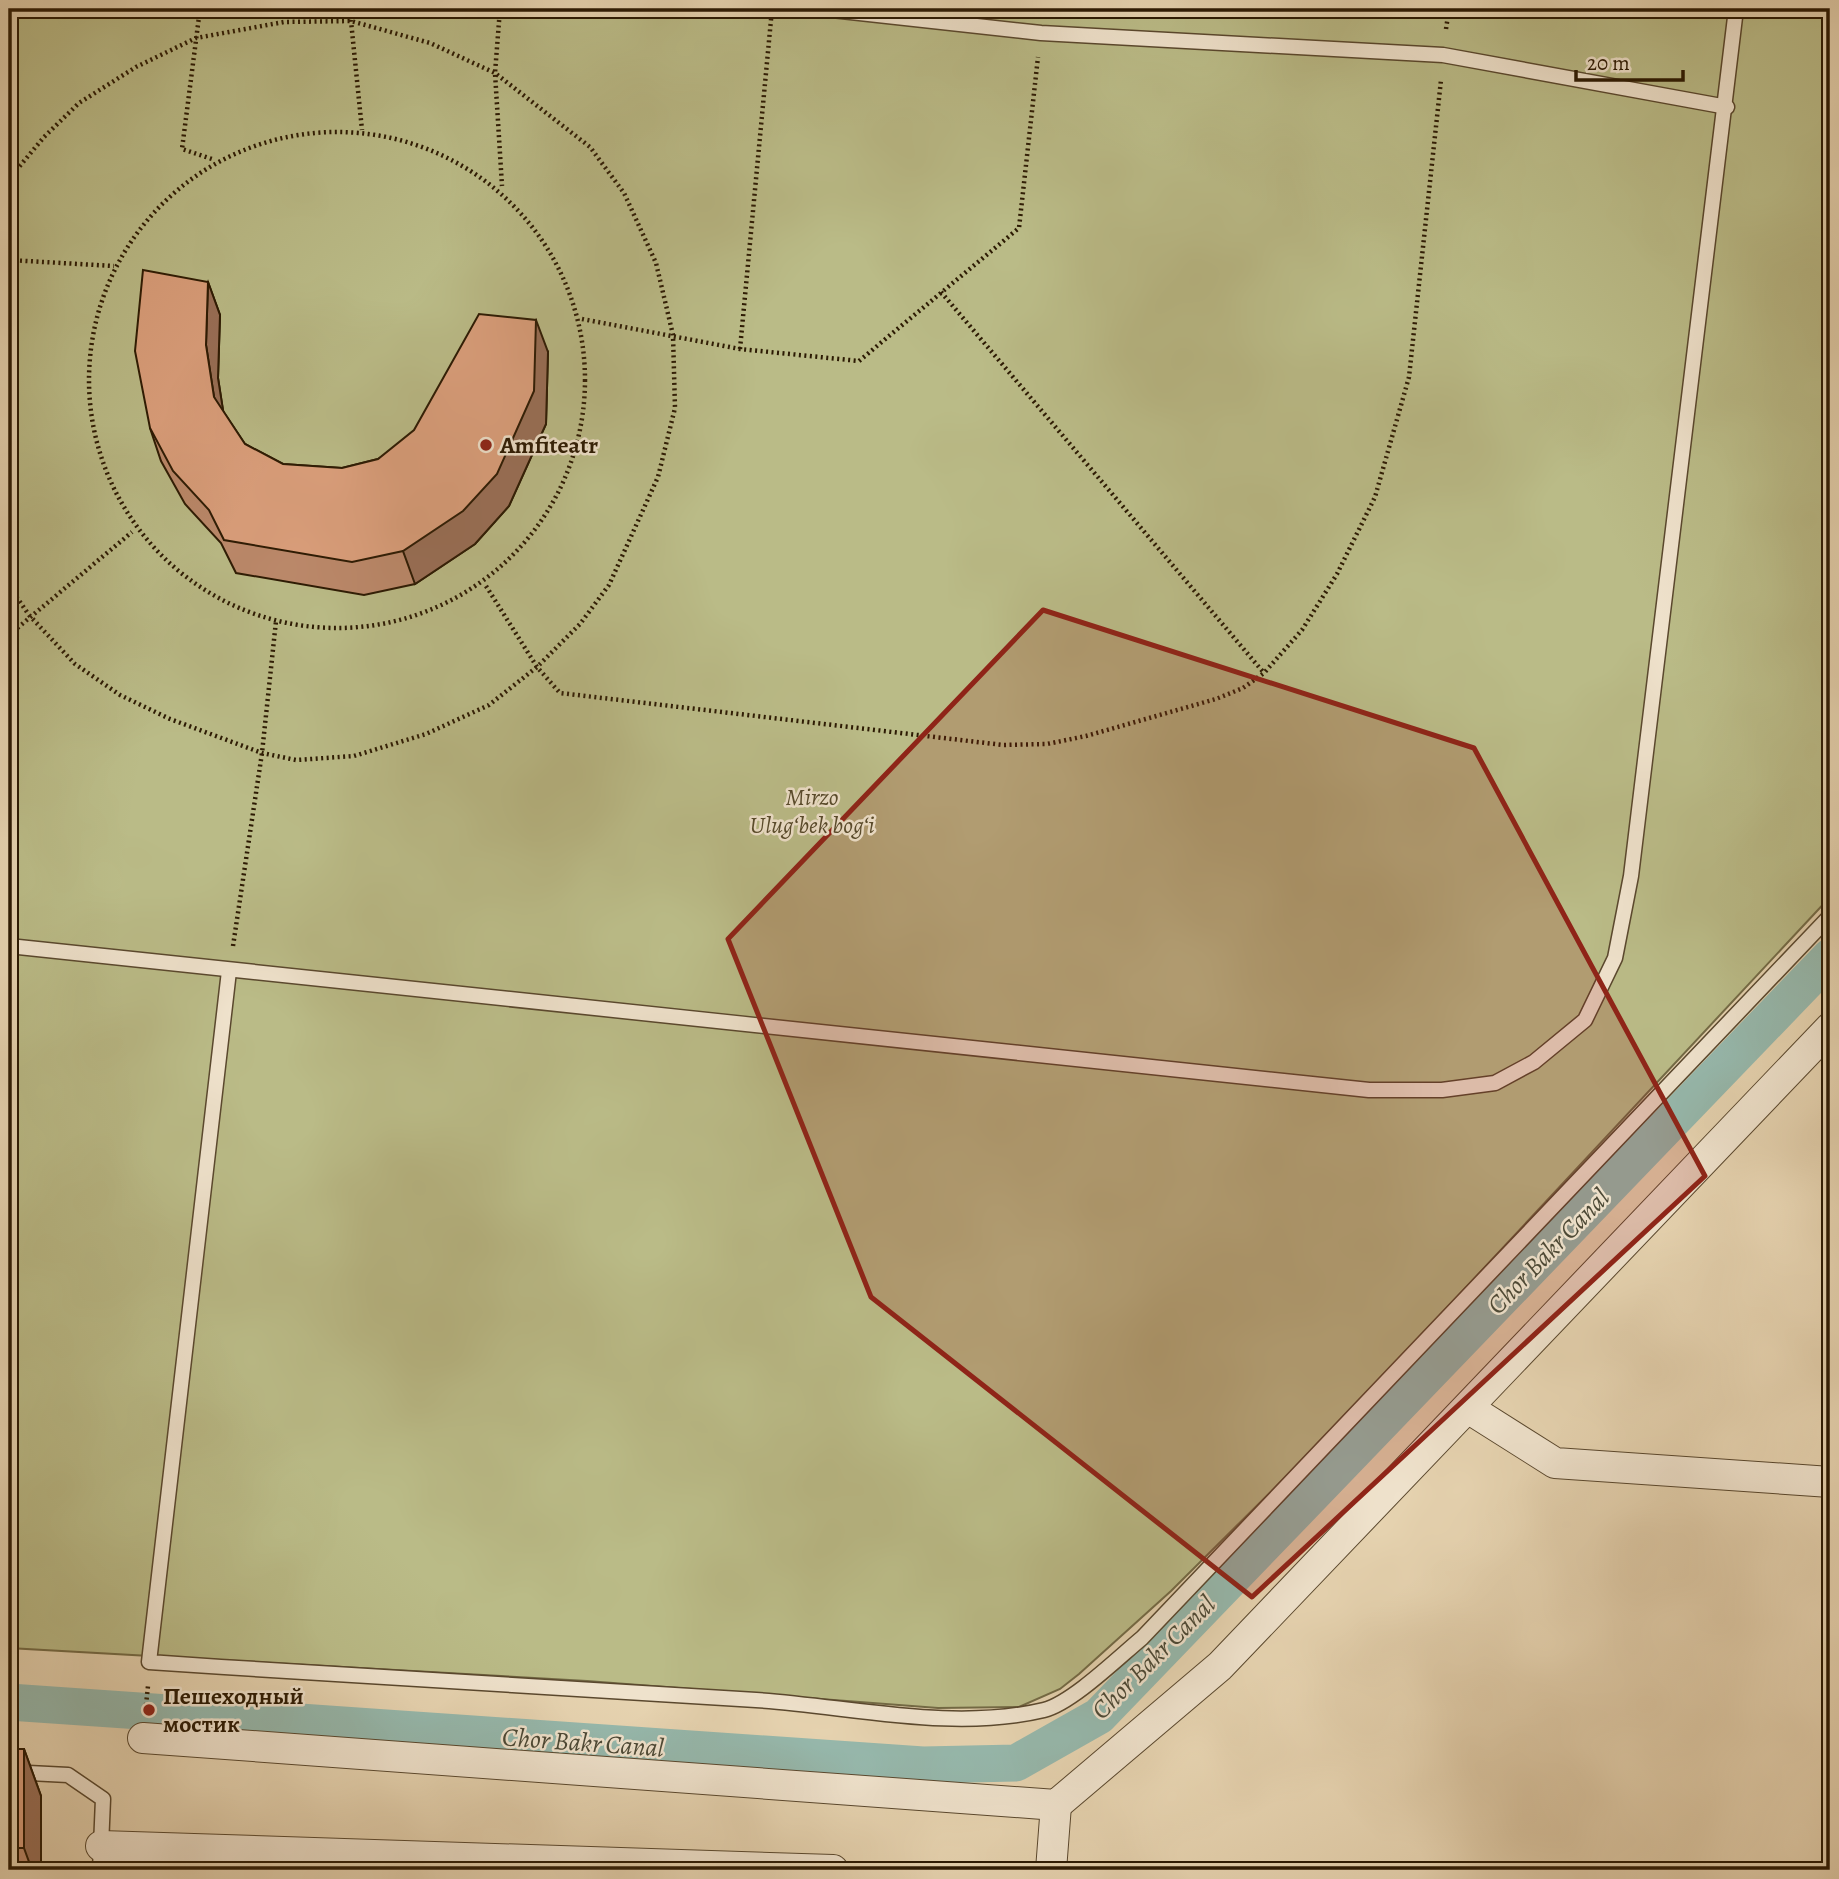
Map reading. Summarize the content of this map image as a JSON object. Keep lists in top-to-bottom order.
{
  "water": ["Chor Bakr Canal"],
  "parks": ["Mirzo Ulugʻbek bogʻi"],
  "places": ["Amfiteatr", "Пешеходный мостик"],
  "scale_bar": "20 m"
}
